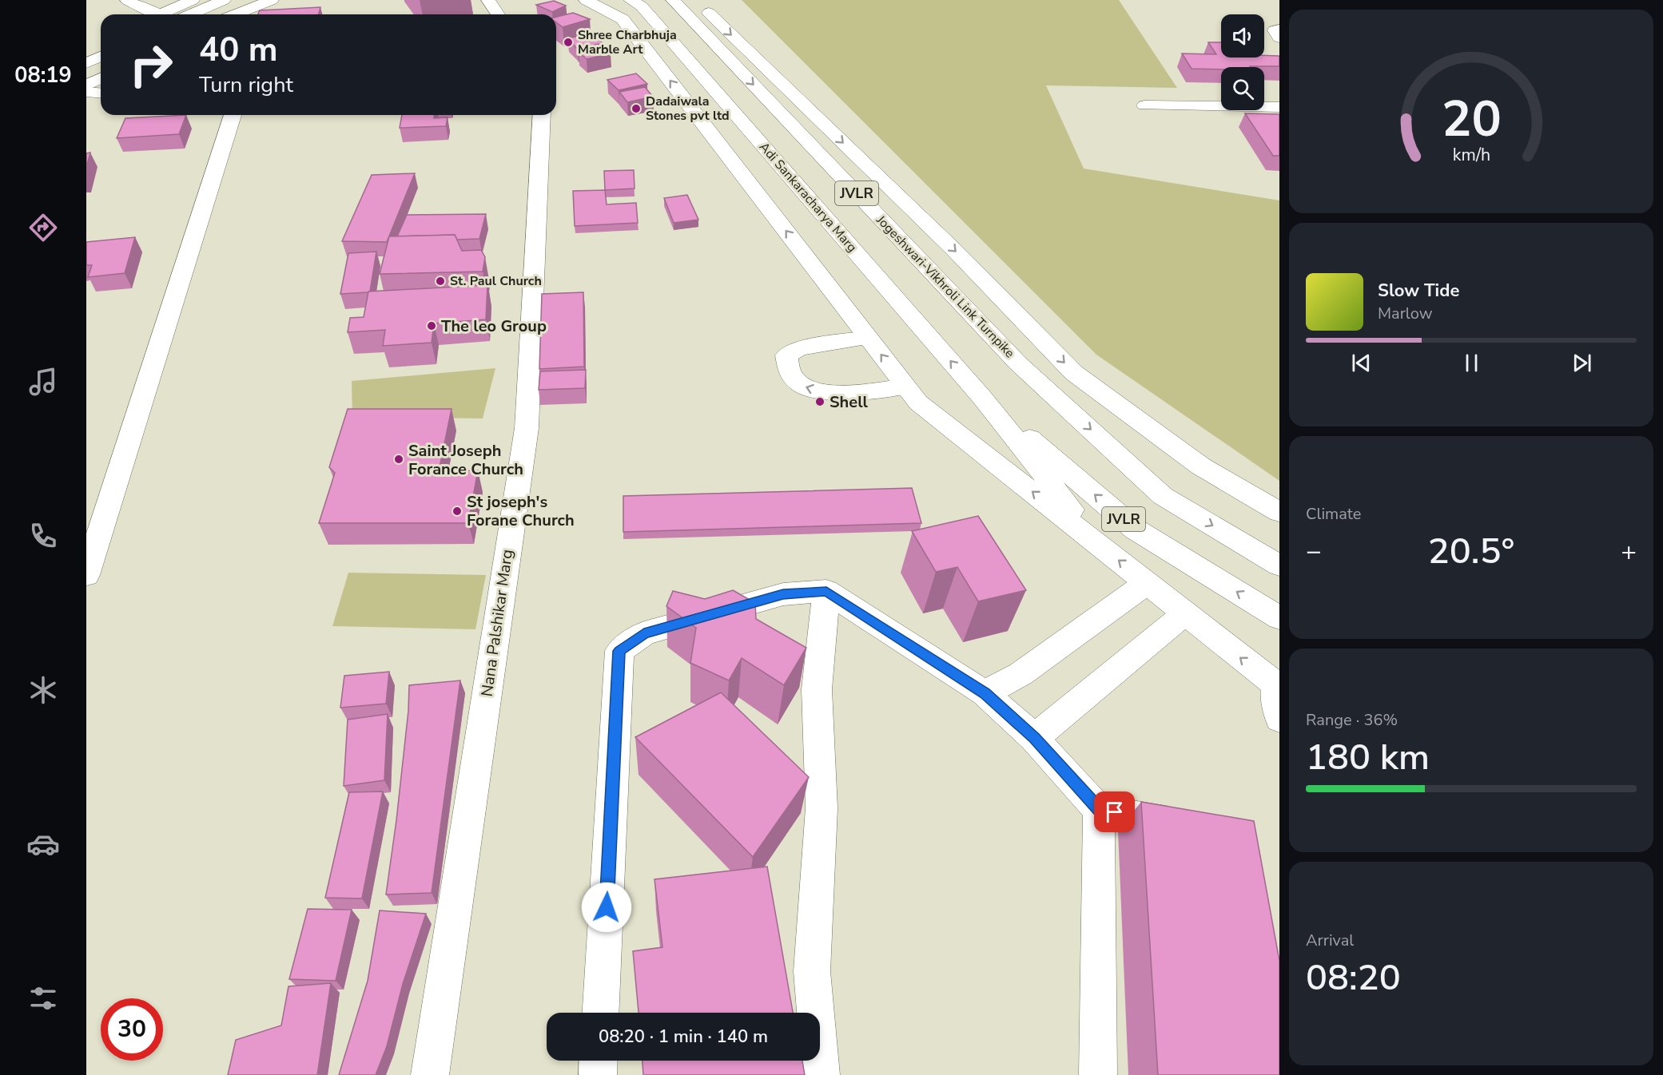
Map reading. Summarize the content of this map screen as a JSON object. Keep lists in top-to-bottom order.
{
  "streets": {
    "main road": [
      "JVLR",
      "Adi Sankaracharya Marg",
      "Jogeshwari-Vikhroli Link Turnpike",
      "Nana Palshikar Marg"
    ]
  },
  "crossings": [
    ["JVLR", "Adi Sankaracharya Marg"],
    ["JVLR", "Jogeshwari-Vikhroli Link Turnpike"]
  ],
  "places": [
    "Shree Charbhuja Marble Art",
    "Dadaiwala Stones pvt ltd",
    "St. Paul Church",
    "The leo Group",
    "Shell",
    "Saint Joseph Forance Church",
    "St joseph's Forane Church"
  ],
  "page": {
    "tabs": "08:19",
    "turn": ["40 m", "Turn right"],
    "song": ["Slow Tide", "Marlow"],
    "tile": [
      "Climate",
      ["Range · 36%", "180 km"],
      ["Arrival", "08:20"]
    ],
    "heat": ["−", "20.5°", "+"],
    "limit": "30",
    "trip": "08:20 · 1 min · 140 m",
    "gauge": ["20", "km/h"]
  }
}
